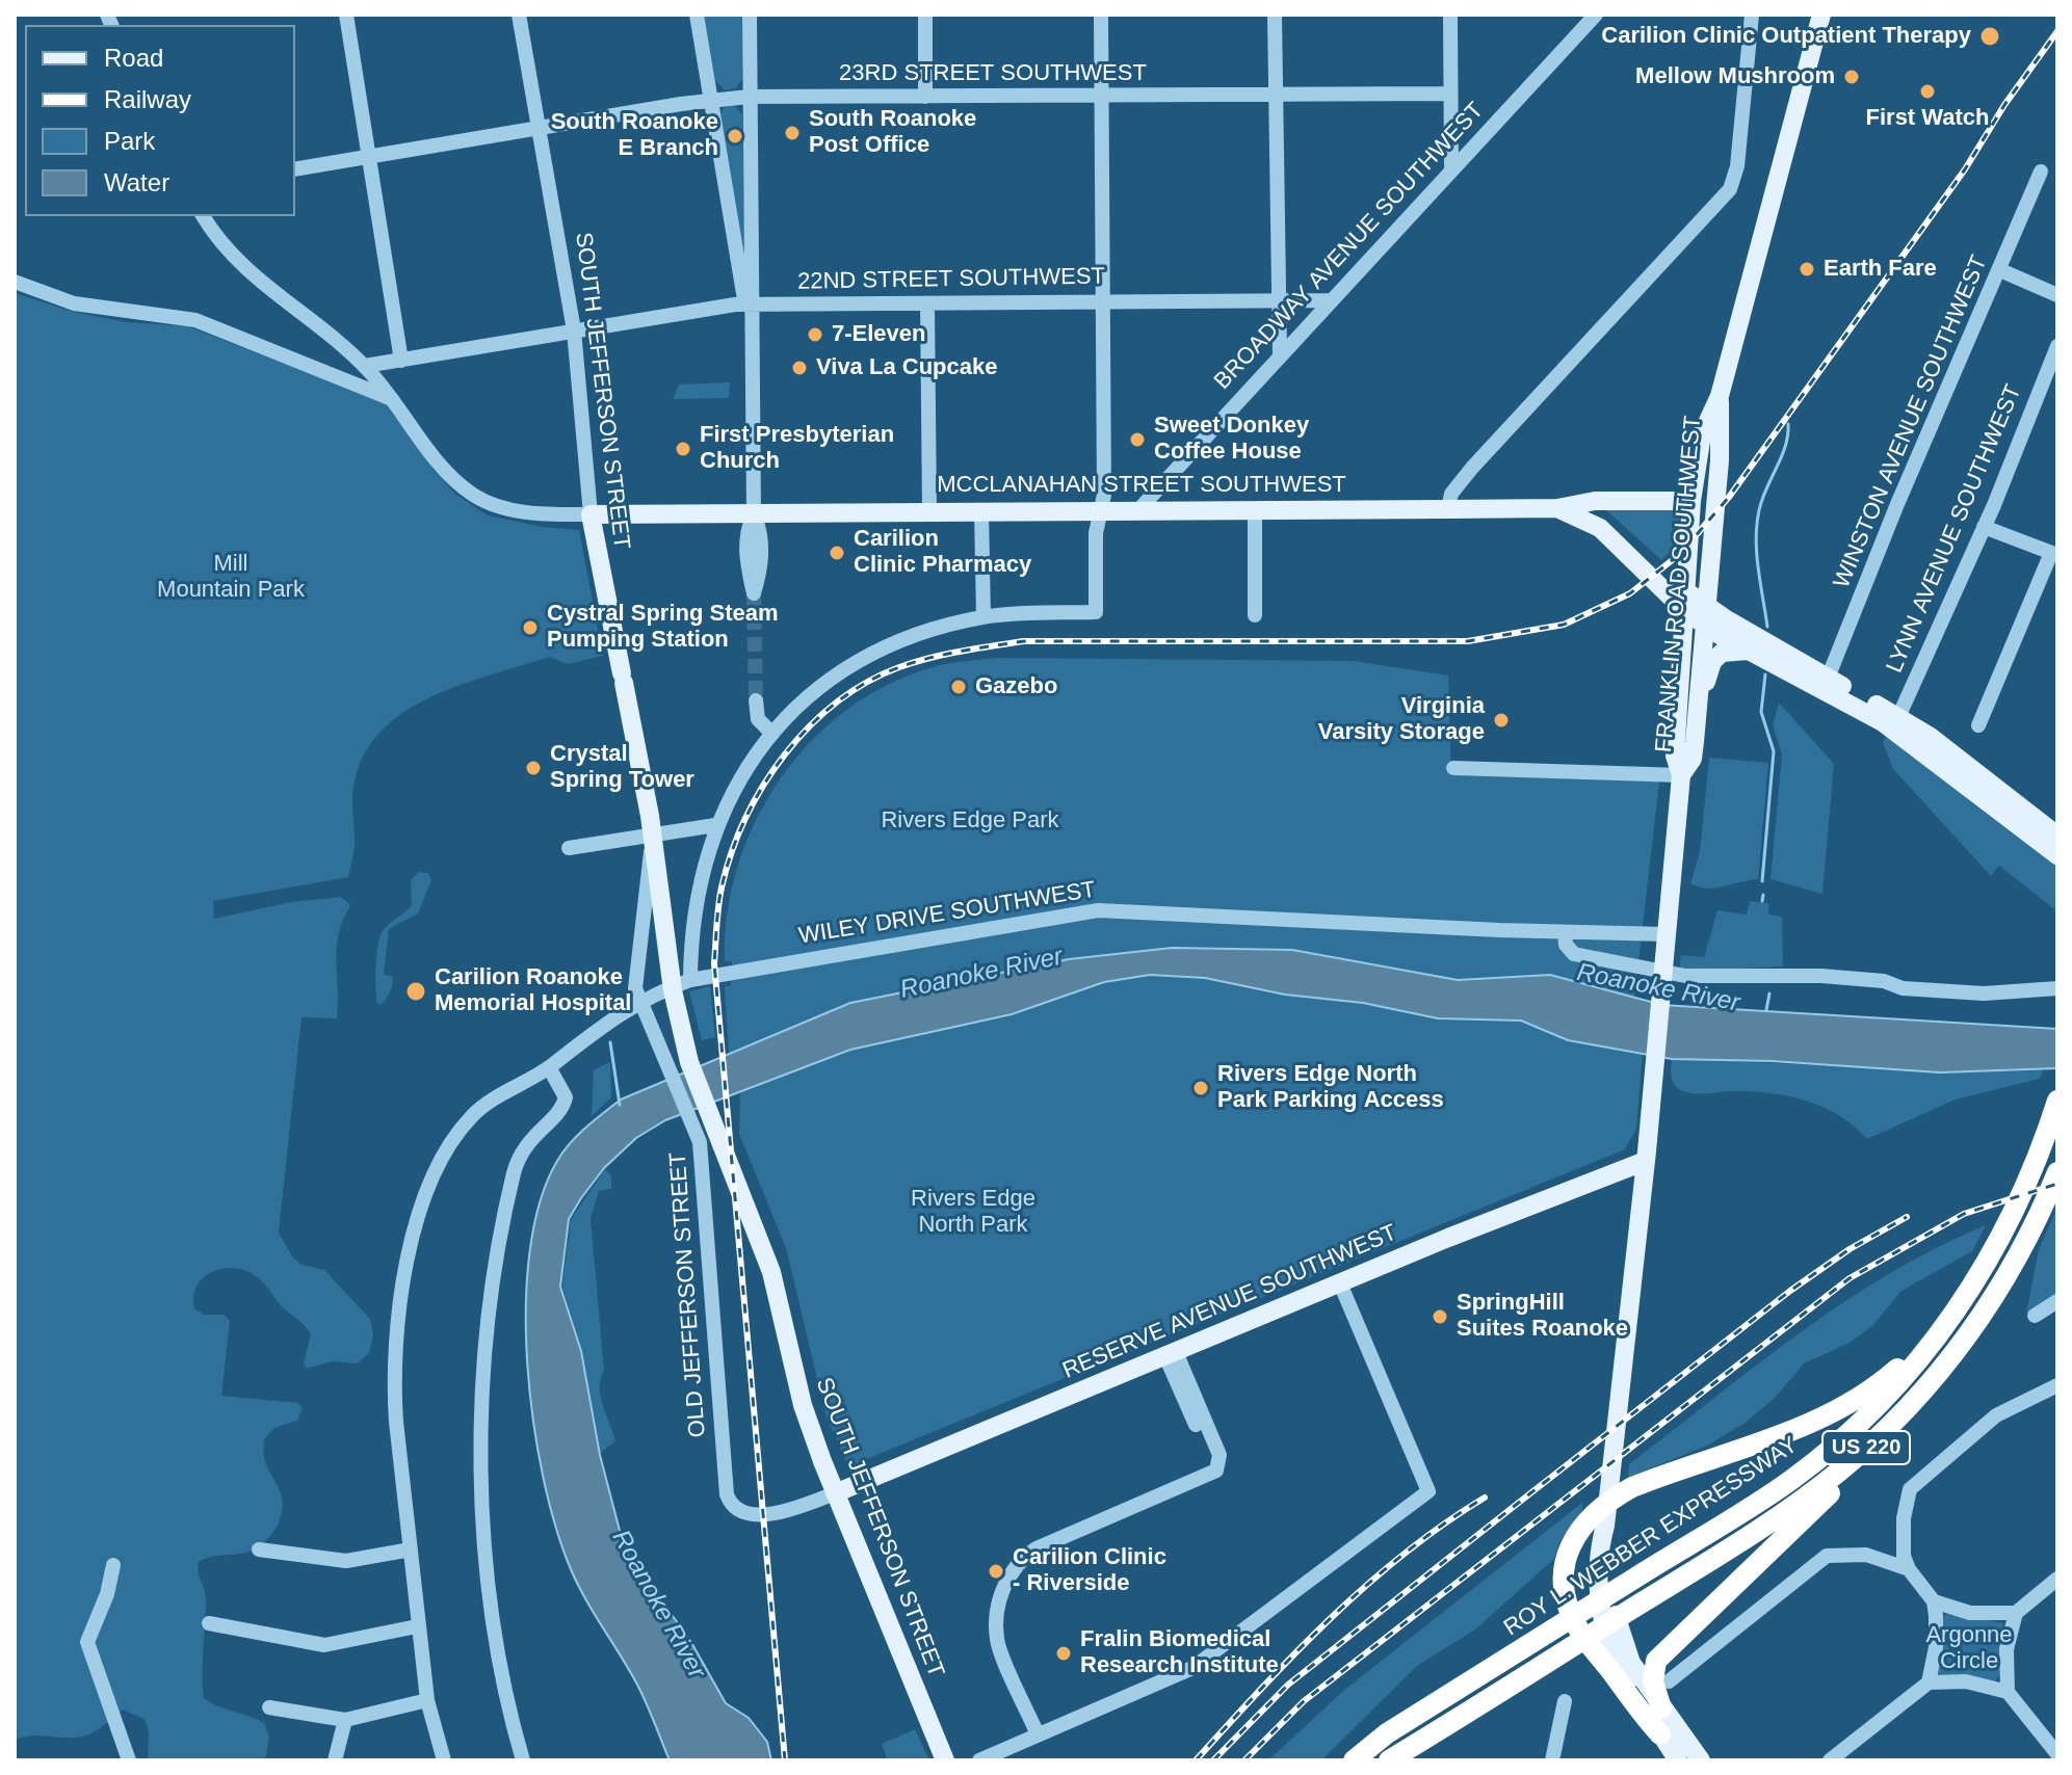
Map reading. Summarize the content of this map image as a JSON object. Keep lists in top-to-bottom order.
{
  "streets": {
    "highway": ["US 220", "ROY L. WEBBER EXPRESSWAY"],
    "main road": [
      "SOUTH JEFFERSON STREET",
      "MCCLANAHAN STREET SOUTHWEST",
      "FRANKLIN ROAD SOUTHWEST",
      "RESERVE AVENUE SOUTHWEST"
    ],
    "street": [
      "23RD STREET SOUTHWEST",
      "BROADWAY AVENUE SOUTHWEST",
      "22ND STREET SOUTHWEST",
      "WINSTON AVENUE SOUTHWEST",
      "LYNN AVENUE SOUTHWEST",
      "WILEY DRIVE SOUTHWEST",
      "OLD JEFFERSON STREET"
    ]
  },
  "crossings": [
    ["23RD STREET SOUTHWEST", "SOUTH JEFFERSON STREET"],
    ["BROADWAY AVENUE SOUTHWEST", "22ND STREET SOUTHWEST"],
    ["BROADWAY AVENUE SOUTHWEST", "MCCLANAHAN STREET SOUTHWEST"],
    ["22ND STREET SOUTHWEST", "SOUTH JEFFERSON STREET"],
    ["SOUTH JEFFERSON STREET", "MCCLANAHAN STREET SOUTHWEST"],
    ["SOUTH JEFFERSON STREET", "OLD JEFFERSON STREET"],
    ["SOUTH JEFFERSON STREET", "RESERVE AVENUE SOUTHWEST"],
    ["MCCLANAHAN STREET SOUTHWEST", "FRANKLIN ROAD SOUTHWEST"],
    ["FRANKLIN ROAD SOUTHWEST", "WILEY DRIVE SOUTHWEST"],
    ["FRANKLIN ROAD SOUTHWEST", "RESERVE AVENUE SOUTHWEST"],
    ["WILEY DRIVE SOUTHWEST", "OLD JEFFERSON STREET"],
    ["OLD JEFFERSON STREET", "RESERVE AVENUE SOUTHWEST"]
  ],
  "water": ["Roanoke River"],
  "parks": [
    "Mill Mountain Park",
    "Rivers Edge Park",
    "Rivers Edge North Park",
    "Argonne Circle"
  ],
  "places": [
    "Carilion Clinic Outpatient Therapy",
    "Mellow Mushroom",
    "First Watch",
    "South Roanoke Post Office",
    "South Roanoke E Branch",
    "Earth Fare",
    "7-Eleven",
    "Viva La Cupcake",
    "Sweet Donkey Coffee House",
    "First Presbyterian Church",
    "Carilion Clinic Pharmacy",
    "Cystral Spring Steam Pumping Station",
    "Gazebo",
    "Virginia Varsity Storage",
    "Crystal Spring Tower",
    "Carilion Roanoke Memorial Hospital",
    "Rivers Edge North Park Parking Access",
    "SpringHill Suites Roanoke",
    "Carilion Clinic - Riverside",
    "Fralin Biomedical Research Institute"
  ],
  "legend": [
    "Road",
    "Railway",
    "Park",
    "Water"
  ]
}
